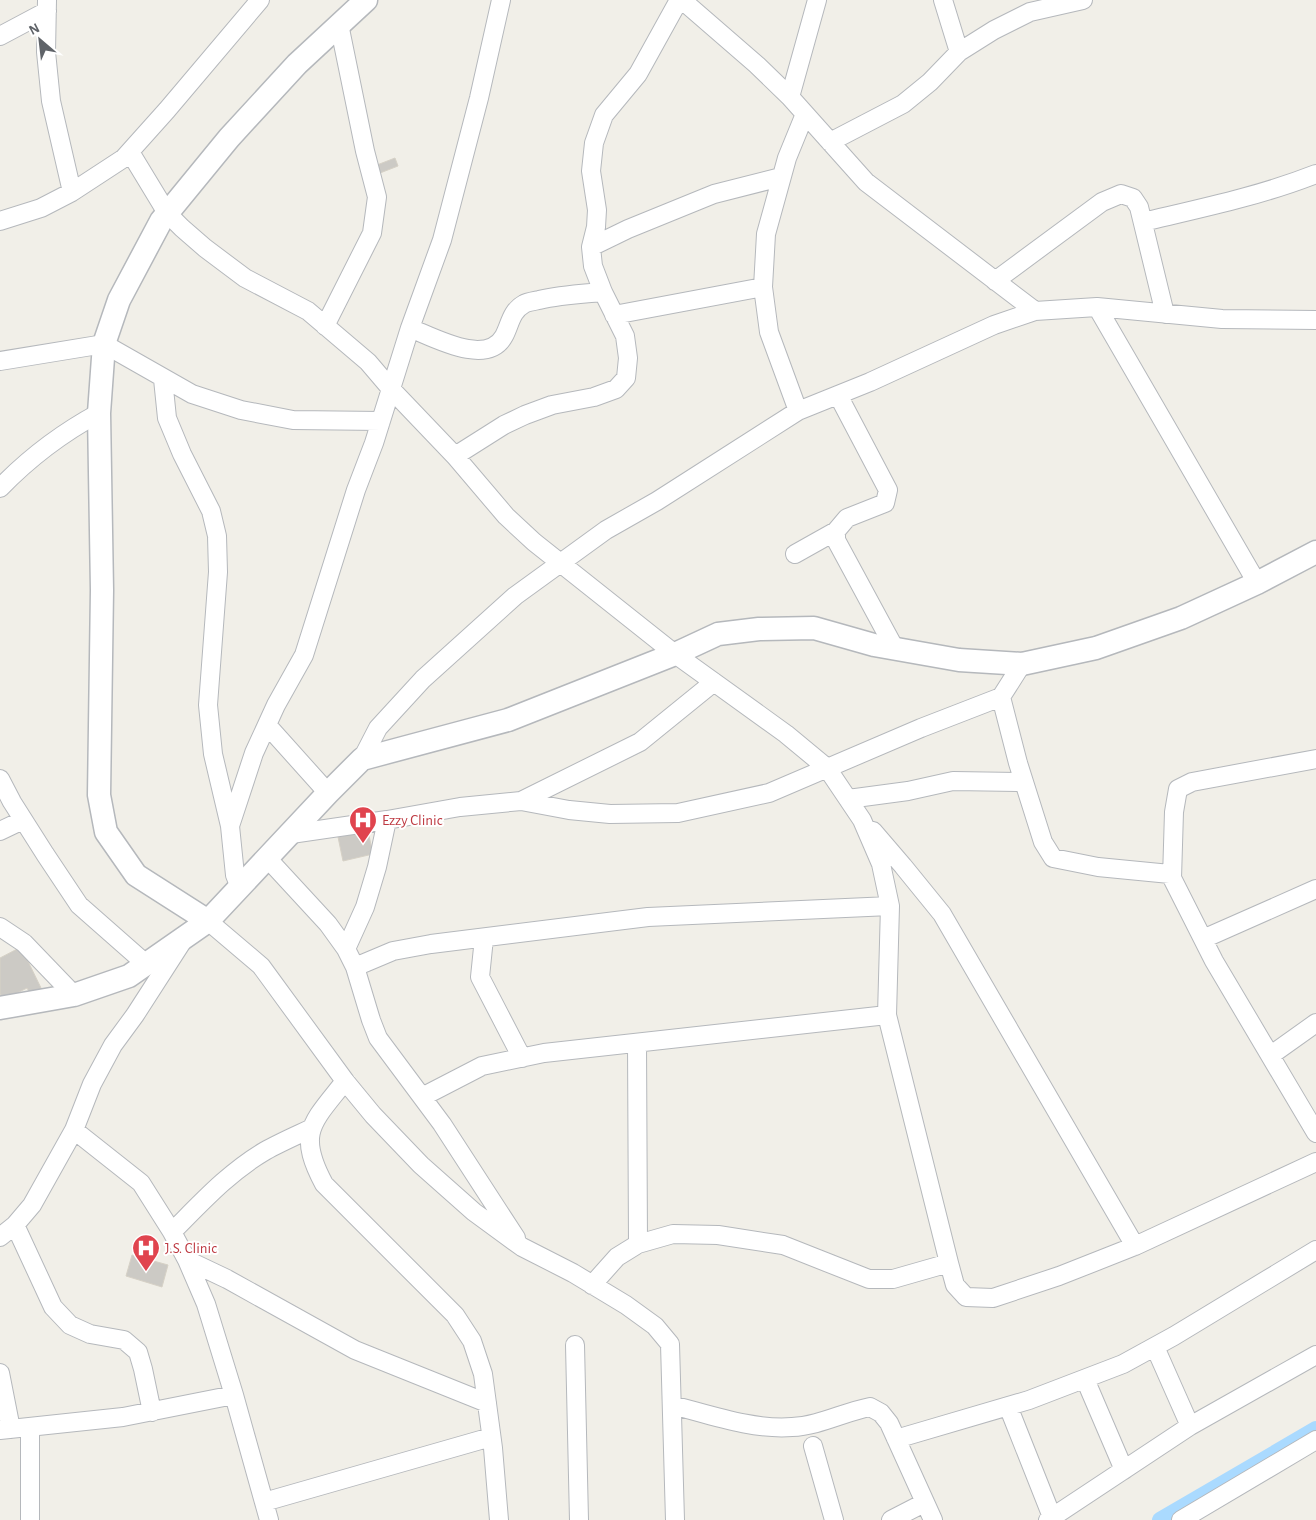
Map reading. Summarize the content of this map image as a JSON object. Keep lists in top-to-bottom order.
{
  "places": {
    "hospital": ["Ezzy Clinic", "J.S. Clinic"]
  },
  "north": "top left"
}
